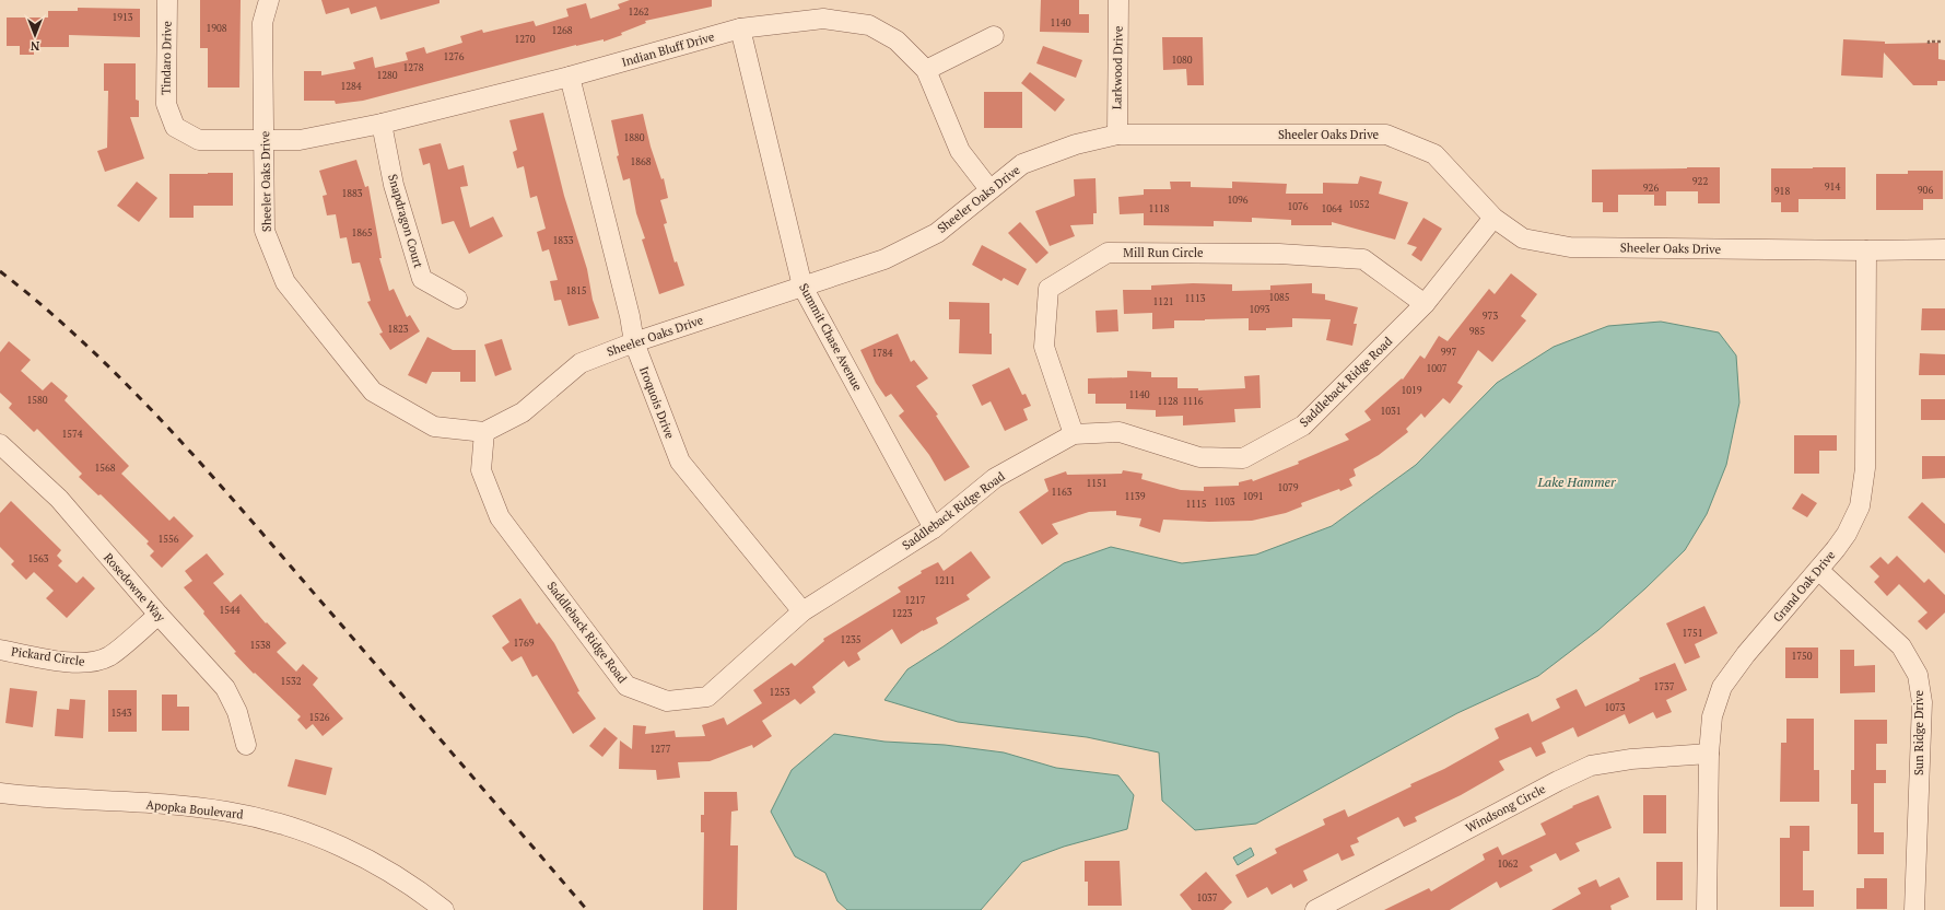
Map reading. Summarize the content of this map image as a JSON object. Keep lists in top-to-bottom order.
{
  "streets": {
    "street": [
      "Indian Bluff Drive",
      "Tindaro Drive",
      "Larkwood Drive",
      "Sheeler Oaks Drive",
      "Snapdragon Court",
      "Mill Run Circle",
      "Summit Chase Avenue",
      "Saddleback Ridge Road",
      "Iroquois Drive",
      "Grand Oak Drive",
      "Rosedowne Way",
      "Pickard Circle",
      "Sun Ridge Drive",
      "Windsong Circle",
      "Apopka Boulevard"
    ]
  },
  "crossings": [
    ["Indian Bluff Drive", "Tindaro Drive"],
    ["Indian Bluff Drive", "Sheeler Oaks Drive"],
    ["Indian Bluff Drive", "Snapdragon Court"],
    ["Indian Bluff Drive", "Summit Chase Avenue"],
    ["Indian Bluff Drive", "Iroquois Drive"],
    ["Tindaro Drive", "Sheeler Oaks Drive"],
    ["Larkwood Drive", "Sheeler Oaks Drive"],
    ["Sheeler Oaks Drive", "Summit Chase Avenue"],
    ["Sheeler Oaks Drive", "Saddleback Ridge Road"],
    ["Sheeler Oaks Drive", "Iroquois Drive"],
    ["Sheeler Oaks Drive", "Grand Oak Drive"],
    ["Mill Run Circle", "Saddleback Ridge Road"],
    ["Summit Chase Avenue", "Saddleback Ridge Road"],
    ["Saddleback Ridge Road", "Iroquois Drive"],
    ["Grand Oak Drive", "Sun Ridge Drive"],
    ["Grand Oak Drive", "Windsong Circle"],
    ["Rosedowne Way", "Pickard Circle"]
  ],
  "water": ["Lake Hammer"],
  "house_numbers": [
    "1262",
    "1913",
    "1140",
    "1908",
    "1268",
    "1270",
    "1276",
    "1080",
    "1278",
    "1280",
    "1284",
    "1880",
    "1868",
    "922",
    "914",
    "926",
    "906",
    "918",
    "1883",
    "1096",
    "1052",
    "1076",
    "1118",
    "1064",
    "1865",
    "1833",
    "1815",
    "1085",
    "1113",
    "1121",
    "1093",
    "973",
    "1823",
    "985",
    "997",
    "1784",
    "1007",
    "1019",
    "1140",
    "1580",
    "1128",
    "1116",
    "1031",
    "1574",
    "1568",
    "1151",
    "1079",
    "1163",
    "1139",
    "1091",
    "1103",
    "1115",
    "1556",
    "1563",
    "1211",
    "1217",
    "1544",
    "1223",
    "1751",
    "1235",
    "1769",
    "1538",
    "1750",
    "1532",
    "1737",
    "1253",
    "1073",
    "1543",
    "1526",
    "1277",
    "1062",
    "1037"
  ],
  "north": "bottom"
}
